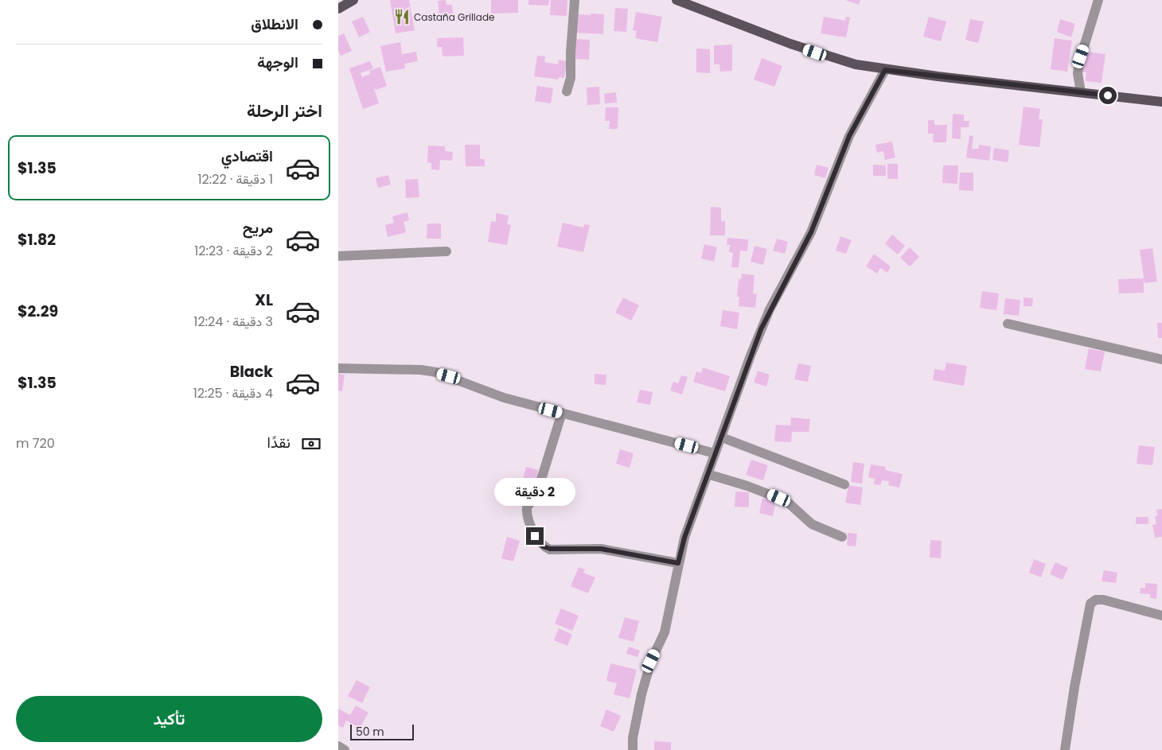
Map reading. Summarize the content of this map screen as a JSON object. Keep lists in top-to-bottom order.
{
  "places": {
    "restaurant": ["Castaña Grillade"]
  },
  "scale_bar": "50 m",
  "page": {
    "banner": ["الانطلاق", "الوجهة"],
    "heading": "اختر الرحلة",
    "list": [
      {
        "name": "اقتصادي",
        "note": "1 دقيقة · 12:22",
        "value": "$1.35"
      },
      {
        "name": "مريح",
        "note": "2 دقيقة · 12:23",
        "value": "$1.82"
      },
      {
        "name": "XL",
        "note": "3 دقيقة · 12:24",
        "value": "$2.29"
      },
      {
        "name": "Black",
        "note": "4 دقيقة · 12:25",
        "value": "$1.35"
      }
    ],
    "pay": ["نقدًا", "720 m"],
    "bubble": "2 دقيقة",
    "buttons": "تأكيد",
    "scale": "50 m"
  }
}
